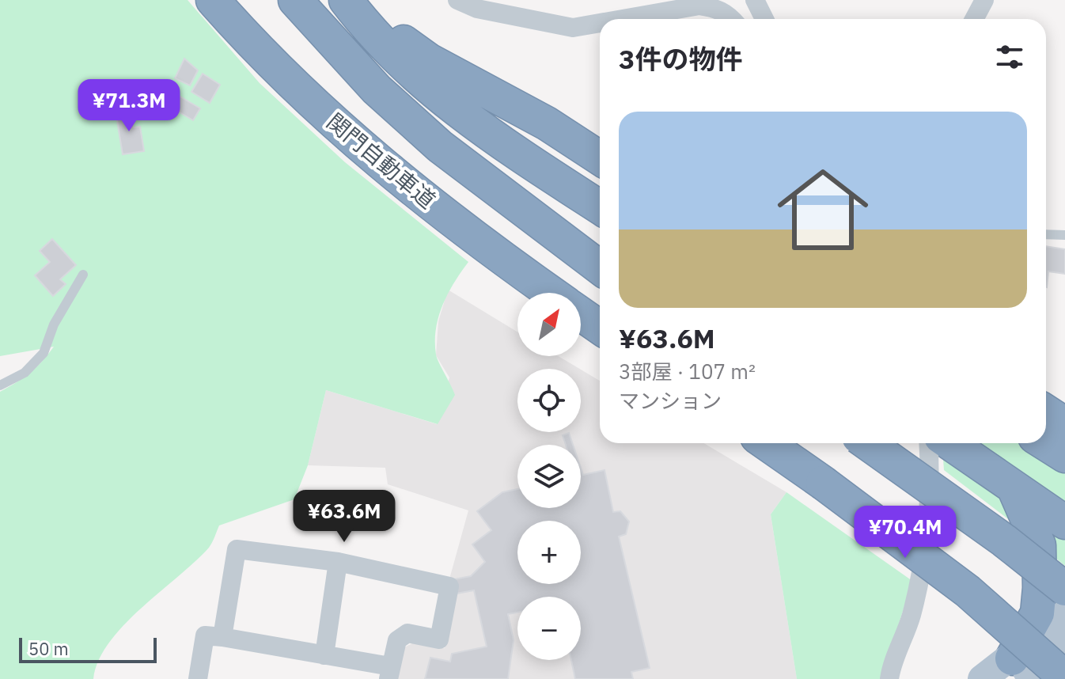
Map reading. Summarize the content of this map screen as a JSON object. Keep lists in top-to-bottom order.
{
  "streets": {
    "highway": ["関門自動車道"]
  },
  "scale_bar": "50 m",
  "north": "top right",
  "page": {
    "heading": "3件の物件",
    "price": ["¥71.3M", "¥63.6M", "¥70.4M"],
    "list": [
      {
        "name": "¥63.6M",
        "note": "3部屋 · 107 m² · マンション"
      }
    ],
    "map_buttons": ["+", "−"],
    "scale": "50 m"
  }
}
